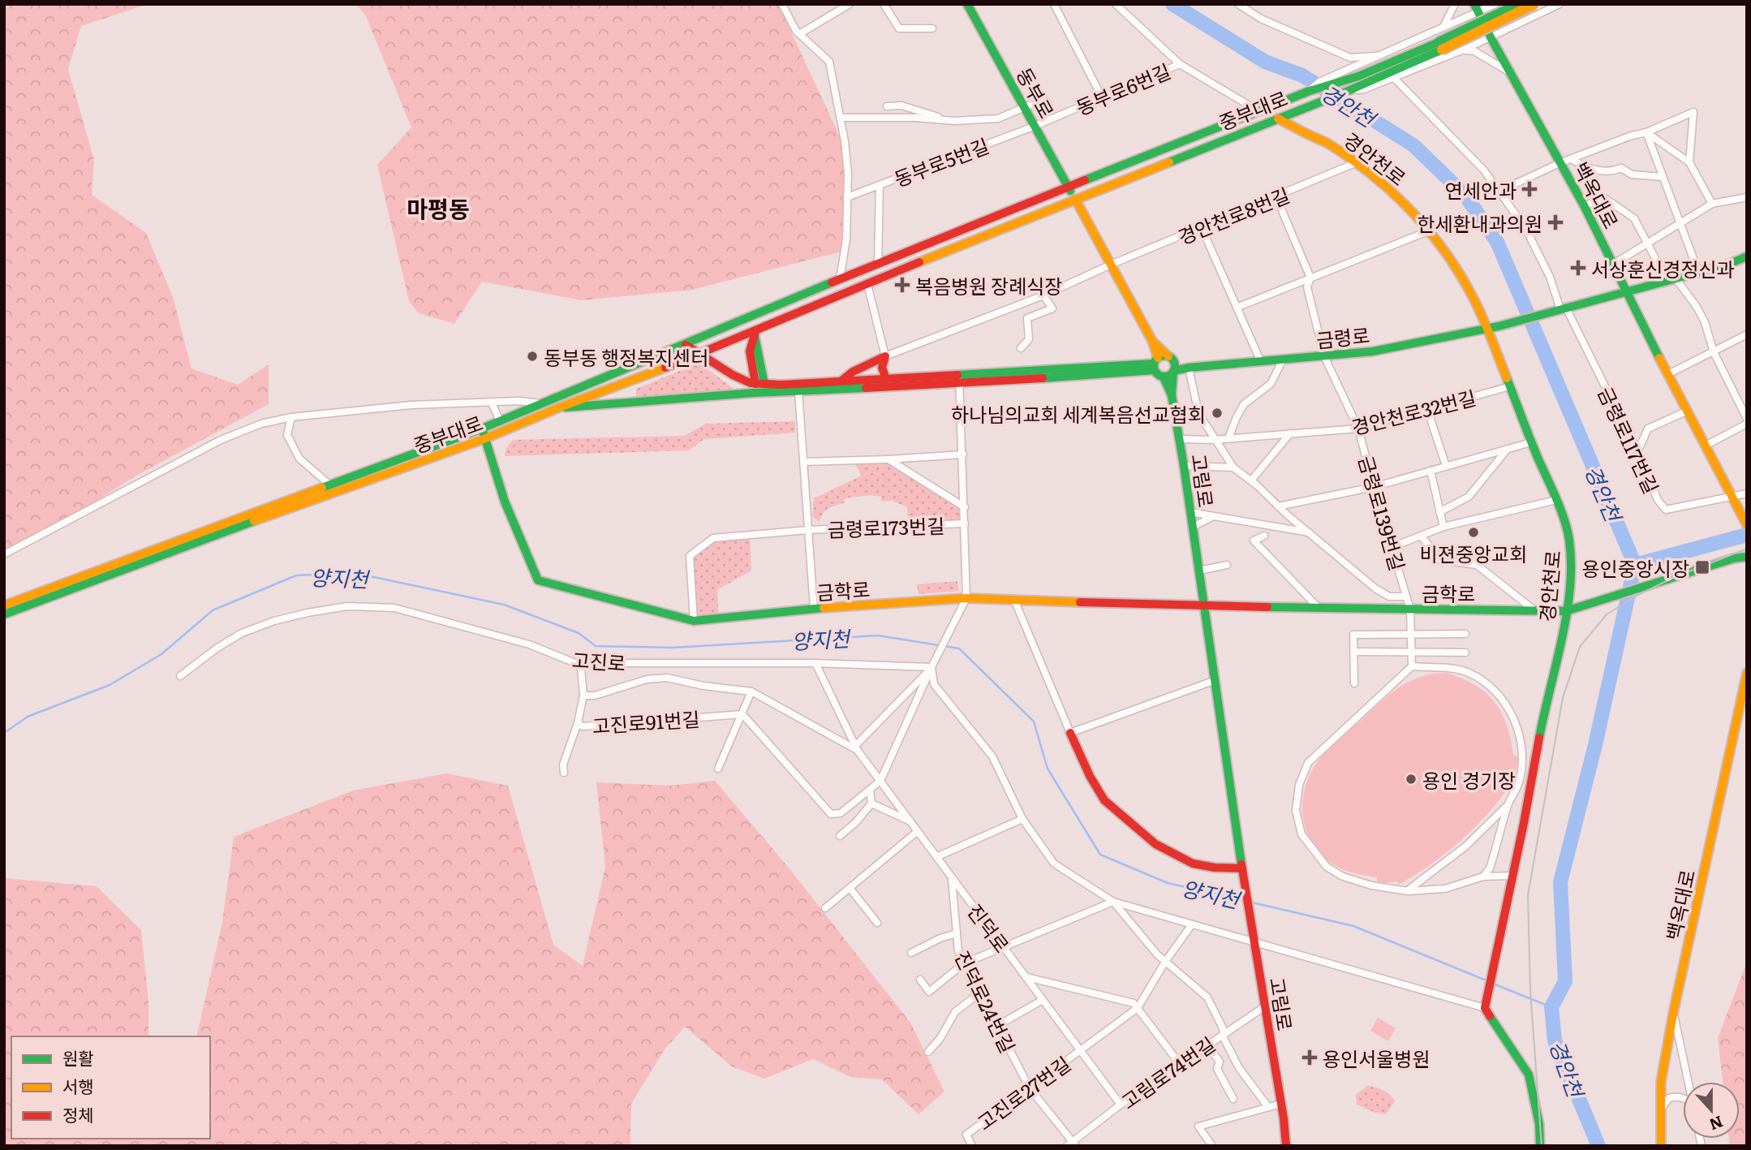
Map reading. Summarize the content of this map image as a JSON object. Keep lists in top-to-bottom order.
{
  "streets": {
    "main road": [
      "동부로",
      "중부대로",
      "경안천로",
      "백옥대로",
      "금령로",
      "고림로",
      "금학로"
    ],
    "street": [
      "동부로6번길",
      "동부로5번길",
      "경안천로8번길",
      "경안천로32번길",
      "금령로117번길",
      "금령로139번길",
      "금령로173번길",
      "고진로",
      "고진로91번길",
      "진덕로",
      "진덕로24번길",
      "고림로74번길",
      "고진로27번길"
    ]
  },
  "crossings": [
    ["동부로6번길", "동부로"],
    ["동부로6번길", "동부로5번길"],
    ["동부로", "중부대로"],
    ["동부로", "동부로5번길"],
    ["중부대로", "경안천로"],
    ["중부대로", "금학로"],
    ["경안천로", "경안천로8번길"],
    ["경안천로", "금령로"],
    ["경안천로", "경안천로32번길"],
    ["경안천로", "금학로"],
    ["백옥대로", "금령로117번길"],
    ["금령로", "금령로117번길"],
    ["금령로", "고림로"],
    ["금령로", "금령로139번길"],
    ["경안천로32번길", "고림로"],
    ["경안천로32번길", "금령로139번길"],
    ["고림로", "금학로"],
    ["고림로", "고림로74번길"],
    ["금령로139번길", "금학로"],
    ["금령로173번길", "금학로"],
    ["고진로", "고진로91번길"],
    ["고진로", "진덕로"],
    ["진덕로", "진덕로24번길"],
    ["진덕로", "고림로74번길"],
    ["진덕로", "고진로27번길"],
    ["진덕로24번길", "고림로74번길"],
    ["진덕로24번길", "고진로27번길"],
    ["고림로74번길", "고진로27번길"]
  ],
  "districts": ["마평동"],
  "water": ["경안천", "양지천"],
  "places": {
    "health": [
      "연세안과",
      "한세환내과의원",
      "서상훈신경정신과",
      "복음병원 장례식장",
      "용인서울병원"
    ],
    "other": [
      "동부동 행정복지센터",
      "하나님의교회 세계복음선교협회",
      "비젼중앙교회",
      "용인 경기장"
    ],
    "transit": ["용인중앙시장"]
  },
  "legend": ["원활", "서행", "정체"],
  "north": "bottom"
}
